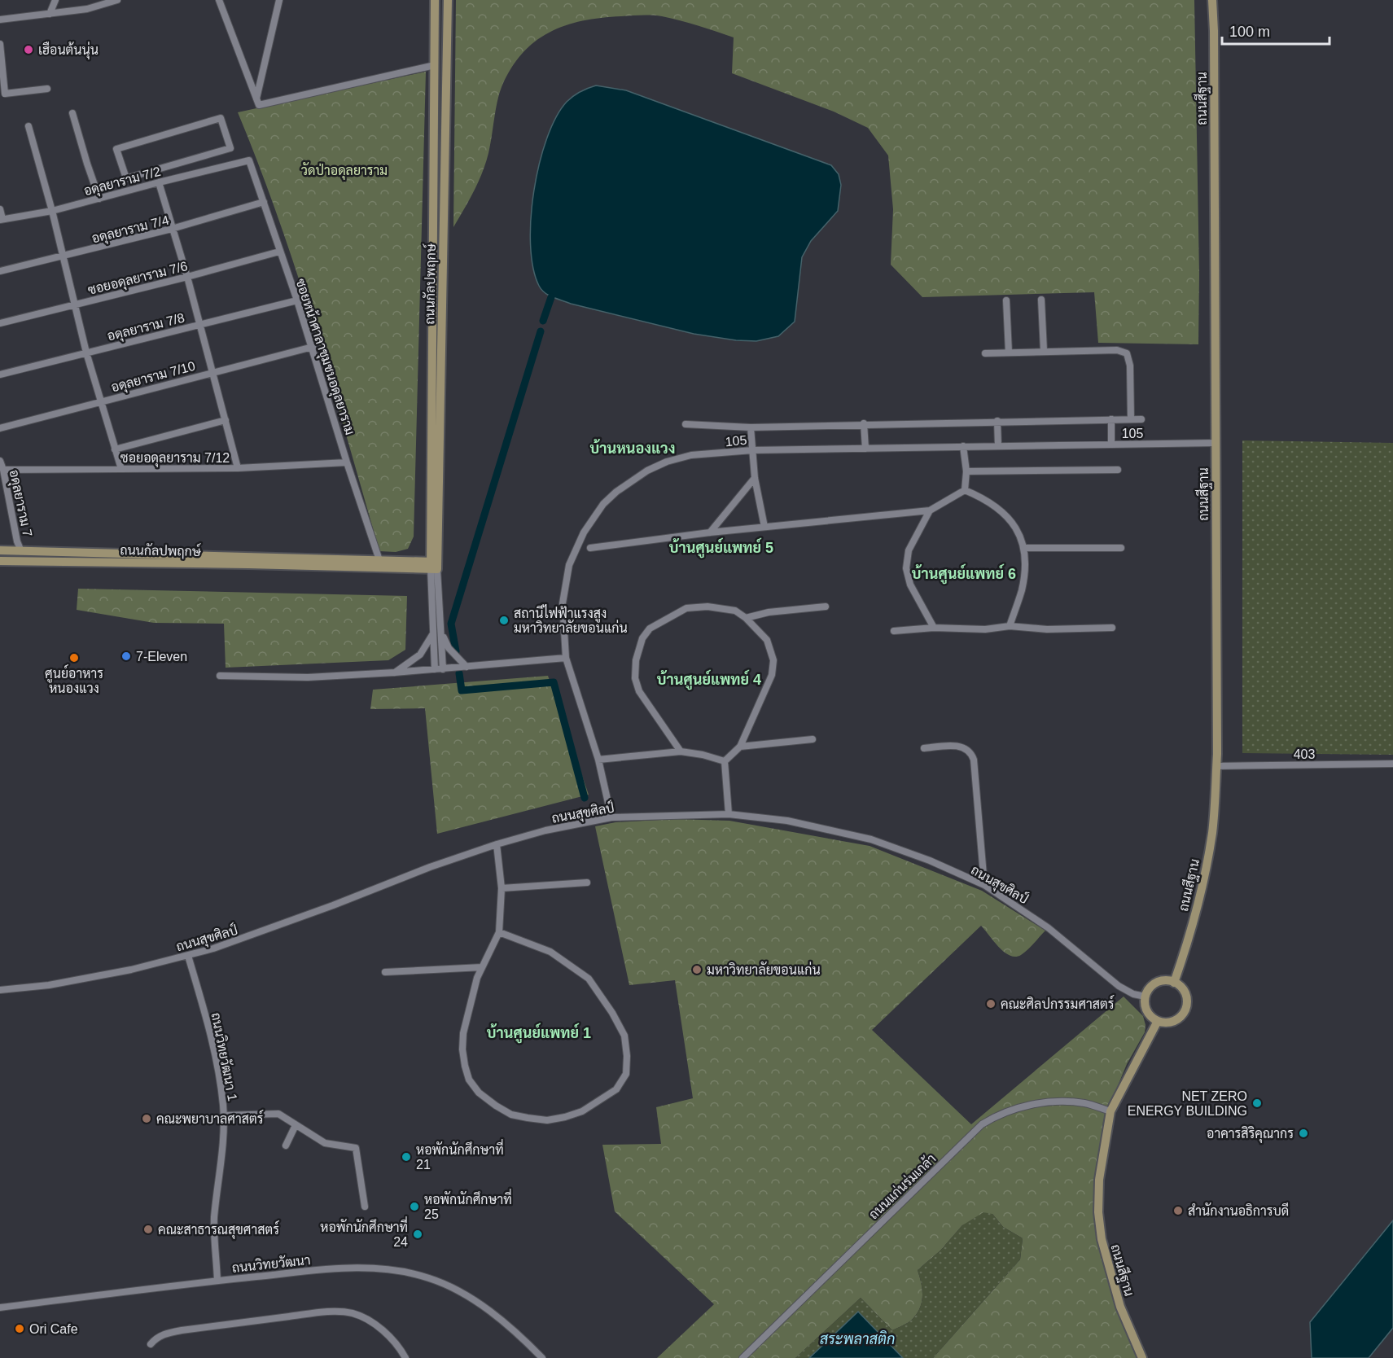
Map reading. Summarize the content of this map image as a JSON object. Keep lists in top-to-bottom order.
{
  "streets": {
    "main road": ["ถนนสีฐาน", "ถนนกัลปพฤกษ์"],
    "street": [
      "อดุลยาราม 7/2",
      "อดุลยาราม 7/4",
      "ซอยอดุลยาราม 7/6",
      "อดุลยาราม 7/8",
      "ซอยหน้าศาลาชุมชนอดุลยาราม",
      "อดุลยาราม 7/10",
      "105",
      "ซอยอดุลยาราม 7/12",
      "อดุลยาราม 7",
      "403",
      "ถนนสุขศิลป์",
      "ถนนวิทยวัฒนา 1",
      "ถนนแก่นร่มเกล้า",
      "ถนนวิทยวัฒนา"
    ]
  },
  "crossings": [
    ["ถนนสีฐาน", "105"],
    ["ถนนสีฐาน", "403"],
    ["ถนนสีฐาน", "ถนนสุขศิลป์"],
    ["ถนนสีฐาน", "ถนนแก่นร่มเกล้า"],
    ["อดุลยาราม 7/2", "ซอยหน้าศาลาชุมชนอดุลยาราม"],
    ["อดุลยาราม 7/4", "ซอยหน้าศาลาชุมชนอดุลยาราม"],
    ["ซอยอดุลยาราม 7/6", "ซอยหน้าศาลาชุมชนอดุลยาราม"],
    ["ถนนกัลปพฤกษ์", "ซอยหน้าศาลาชุมชนอดุลยาราม"],
    ["ถนนกัลปพฤกษ์", "อดุลยาราม 7"],
    ["อดุลยาราม 7/8", "ซอยหน้าศาลาชุมชนอดุลยาราม"],
    ["ซอยหน้าศาลาชุมชนอดุลยาราม", "อดุลยาราม 7/10"],
    ["ซอยหน้าศาลาชุมชนอดุลยาราม", "ซอยอดุลยาราม 7/12"],
    ["105", "ถนนสุขศิลป์"],
    ["ซอยอดุลยาราม 7/12", "อดุลยาราม 7"],
    ["ถนนสุขศิลป์", "ถนนวิทยวัฒนา 1"],
    ["ถนนวิทยวัฒนา 1", "ถนนวิทยวัฒนา"]
  ],
  "districts": [
    "บ้านหนองแวง",
    "บ้านศูนย์แพทย์ 5",
    "บ้านศูนย์แพทย์ 6",
    "บ้านศูนย์แพทย์ 4",
    "บ้านศูนย์แพทย์ 1"
  ],
  "water": ["สระพลาสติก"],
  "parks": ["วัดป่าอดุลยาราม"],
  "places": [
    "เฮือนต้นนุ่น",
    "สถานีไฟฟ้าแรงสูง มหาวิทยาลัยขอนแก่น",
    "7-Eleven",
    "ศูนย์อาหาร หนองแวง",
    "มหาวิทยาลัยขอนแก่น",
    "คณะศิลปกรรมศาสตร์",
    "NET ZERO ENERGY BUILDING",
    "คณะพยาบาลศาสตร์",
    "อาคารสิริคุณากร",
    "หอพักนักศึกษาที่ 21",
    "หอพักนักศึกษาที่ 25",
    "สำนักงานอธิการบดี",
    "คณะสาธารณสุขศาสตร์",
    "หอพักนักศึกษาที่ 24",
    "Ori Cafe"
  ],
  "scale_bar": "100 m"
}
